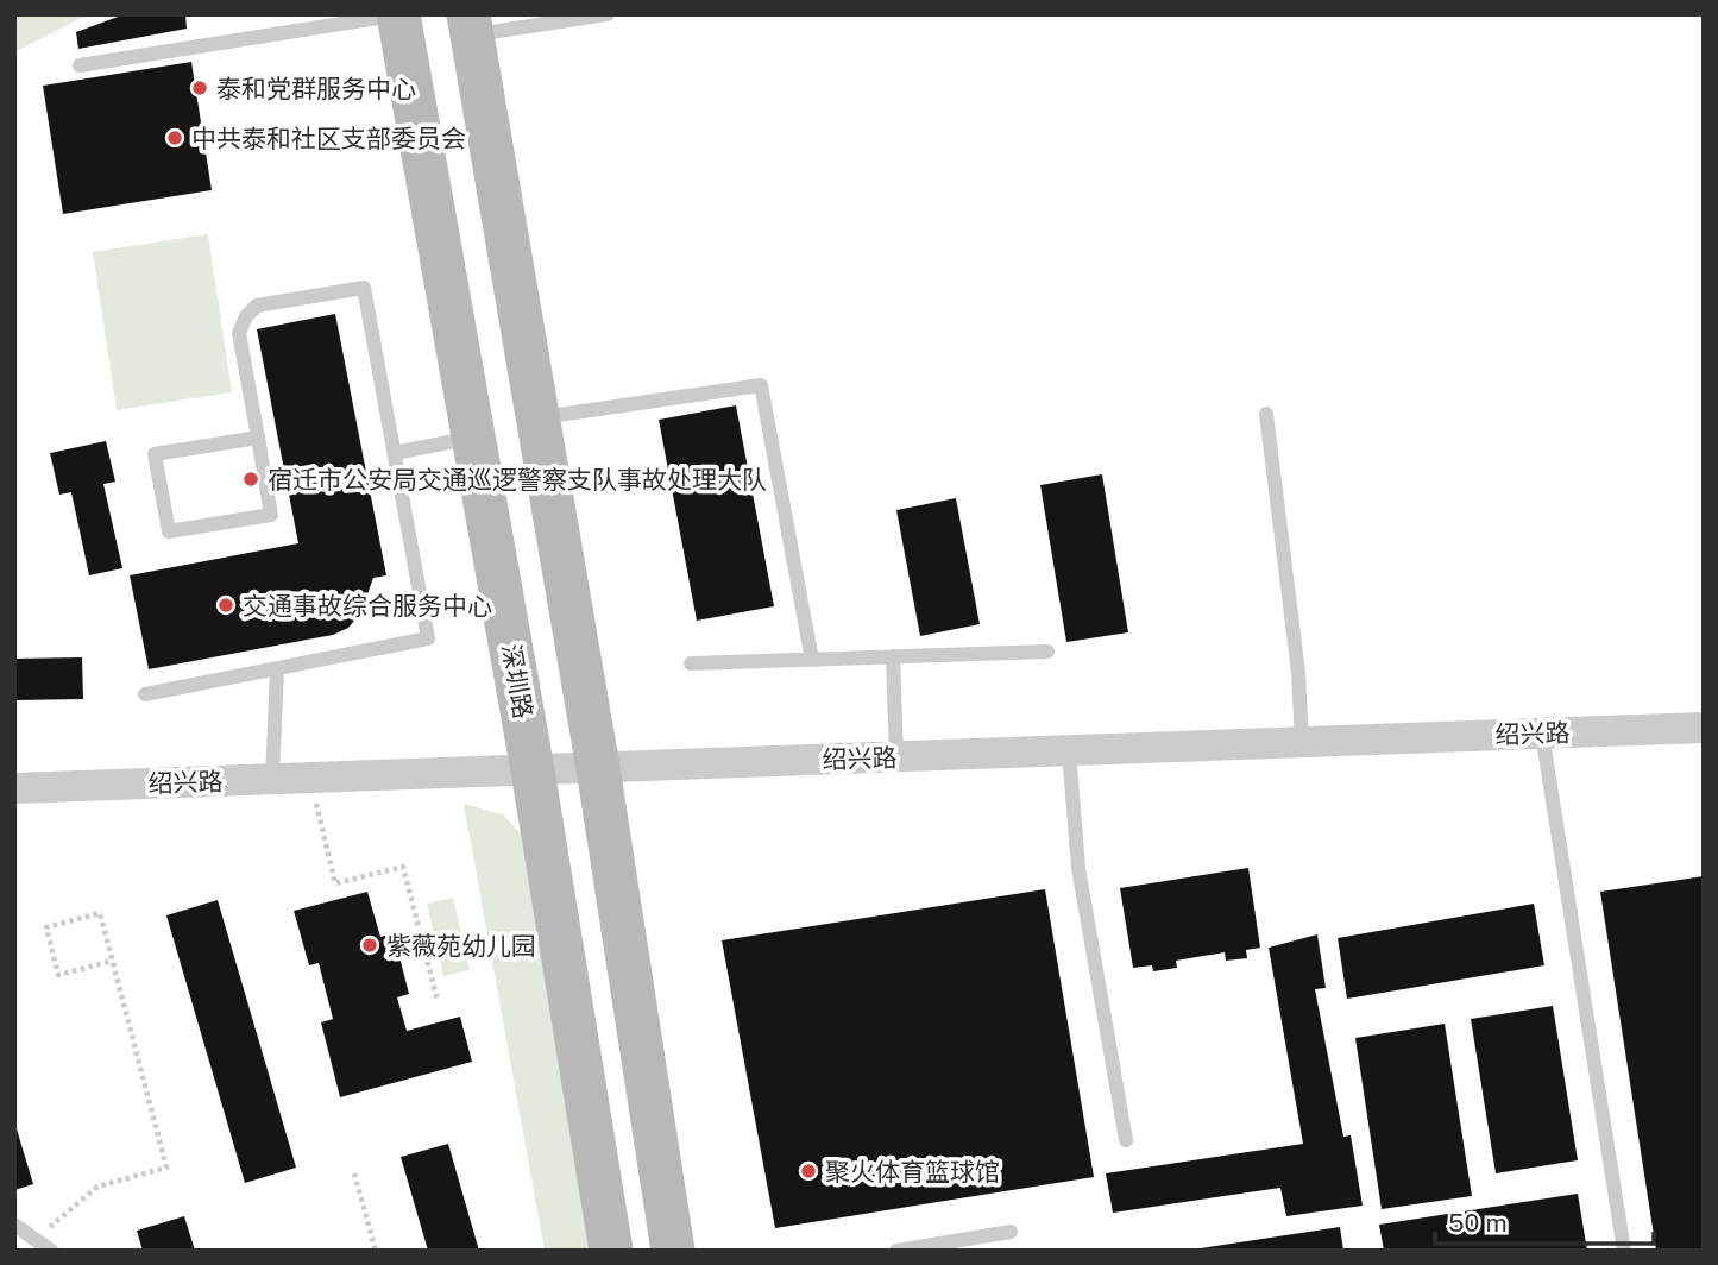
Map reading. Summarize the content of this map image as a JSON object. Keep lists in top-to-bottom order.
{
  "streets": {
    "street": ["深圳路", "绍兴路"]
  },
  "crossings": [
    ["深圳路", "绍兴路"]
  ],
  "places": [
    "泰和党群服务中心",
    "中共泰和社区支部委员会",
    "宿迁市公安局交通巡逻警察支队事故处理大队",
    "交通事故综合服务中心",
    "紫薇苑幼儿园",
    "聚火体育篮球馆"
  ],
  "scale_bar": "50 m"
}
